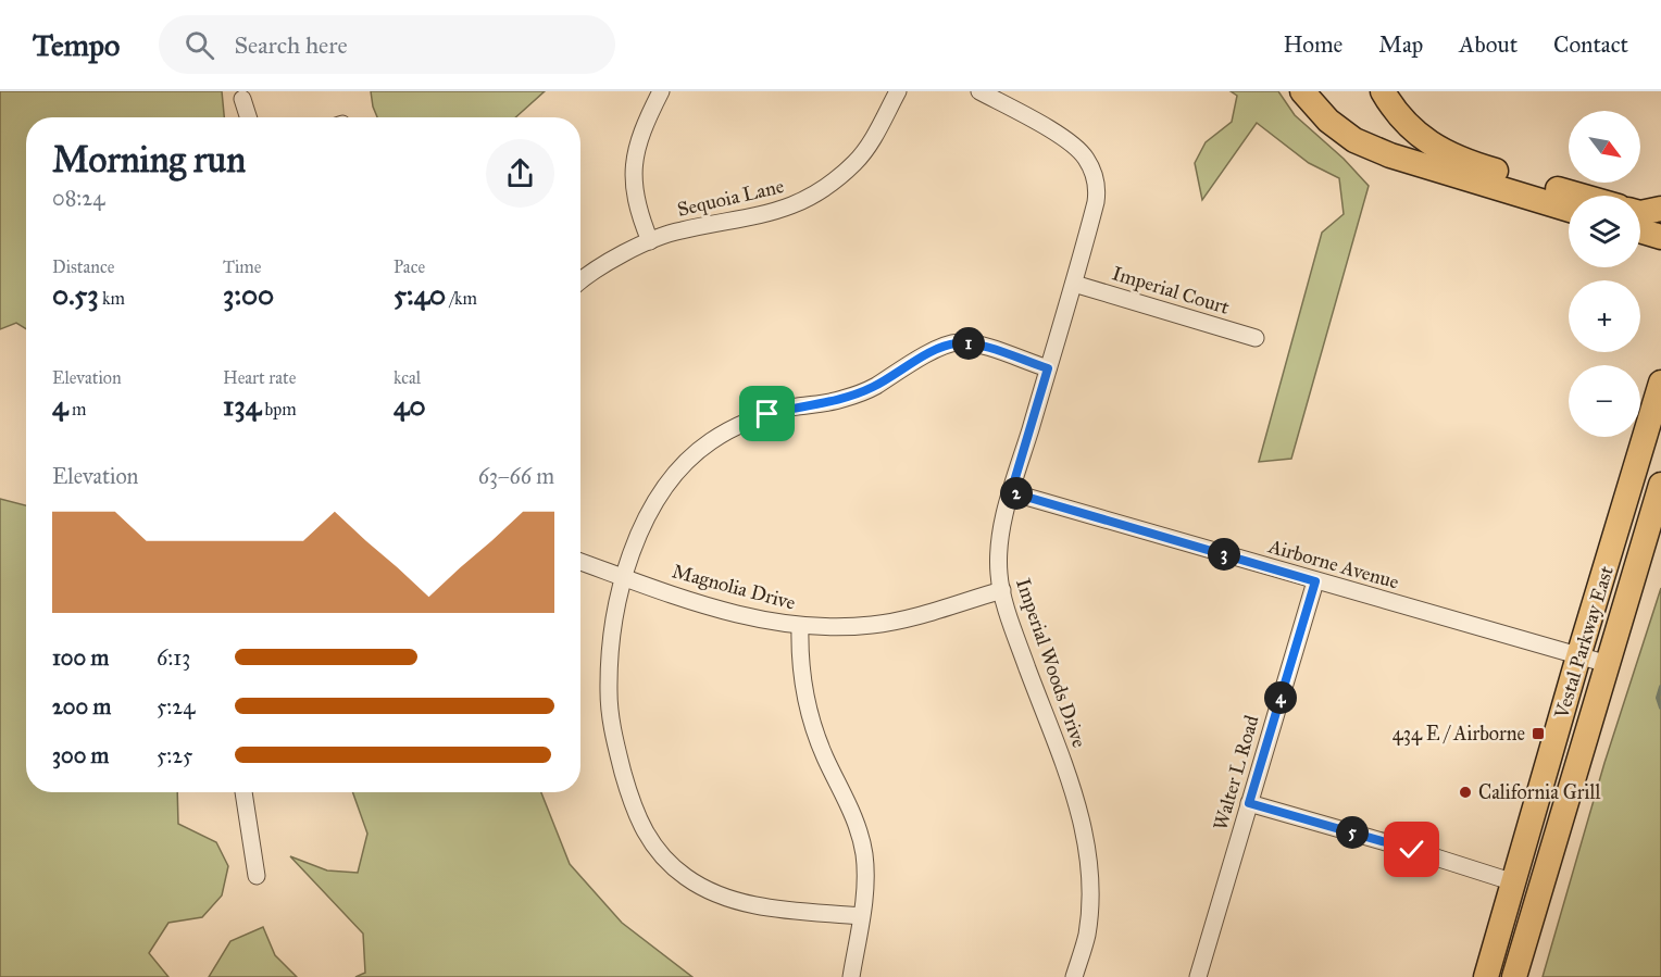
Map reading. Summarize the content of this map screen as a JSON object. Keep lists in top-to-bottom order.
{
  "streets": {
    "main road": ["Vestal Parkway East"],
    "street": [
      "Sequoia Lane",
      "Imperial Court",
      "Airborne Avenue",
      "Magnolia Drive",
      "Imperial Woods Drive",
      "Walter L Road"
    ]
  },
  "crossings": [
    ["Imperial Court", "Imperial Woods Drive"],
    ["Airborne Avenue", "Vestal Parkway East"],
    ["Airborne Avenue", "Imperial Woods Drive"],
    ["Airborne Avenue", "Walter L Road"],
    ["Magnolia Drive", "Imperial Woods Drive"]
  ],
  "places": {
    "transit": ["434 E / Airborne"],
    "other": ["California Grill"]
  },
  "north": "bottom right",
  "page": {
    "header": "Tempo",
    "search": "Search here",
    "nav": [
      "Home",
      "Map",
      "About",
      "Contact"
    ],
    "map_buttons": ["+", "−"],
    "heading": ["Morning run", "08:24"],
    "stats": [
      ["Distance", "0.53 km"],
      ["Time", "3:00"],
      ["Pace", "5:40 /km"],
      ["Elevation", "4 m"],
      ["Heart rate", "134 bpm"],
      ["kcal", "40"]
    ],
    "pins": [
      "1",
      "2",
      "3",
      "4",
      "5"
    ],
    "chart": ["Elevation", "63–66 m"],
    "list": [
      {
        "name": "100 m",
        "note": "6:13"
      },
      {
        "name": "200 m",
        "note": "5:24"
      },
      {
        "name": "300 m",
        "note": "5:25"
      }
    ]
  }
}
